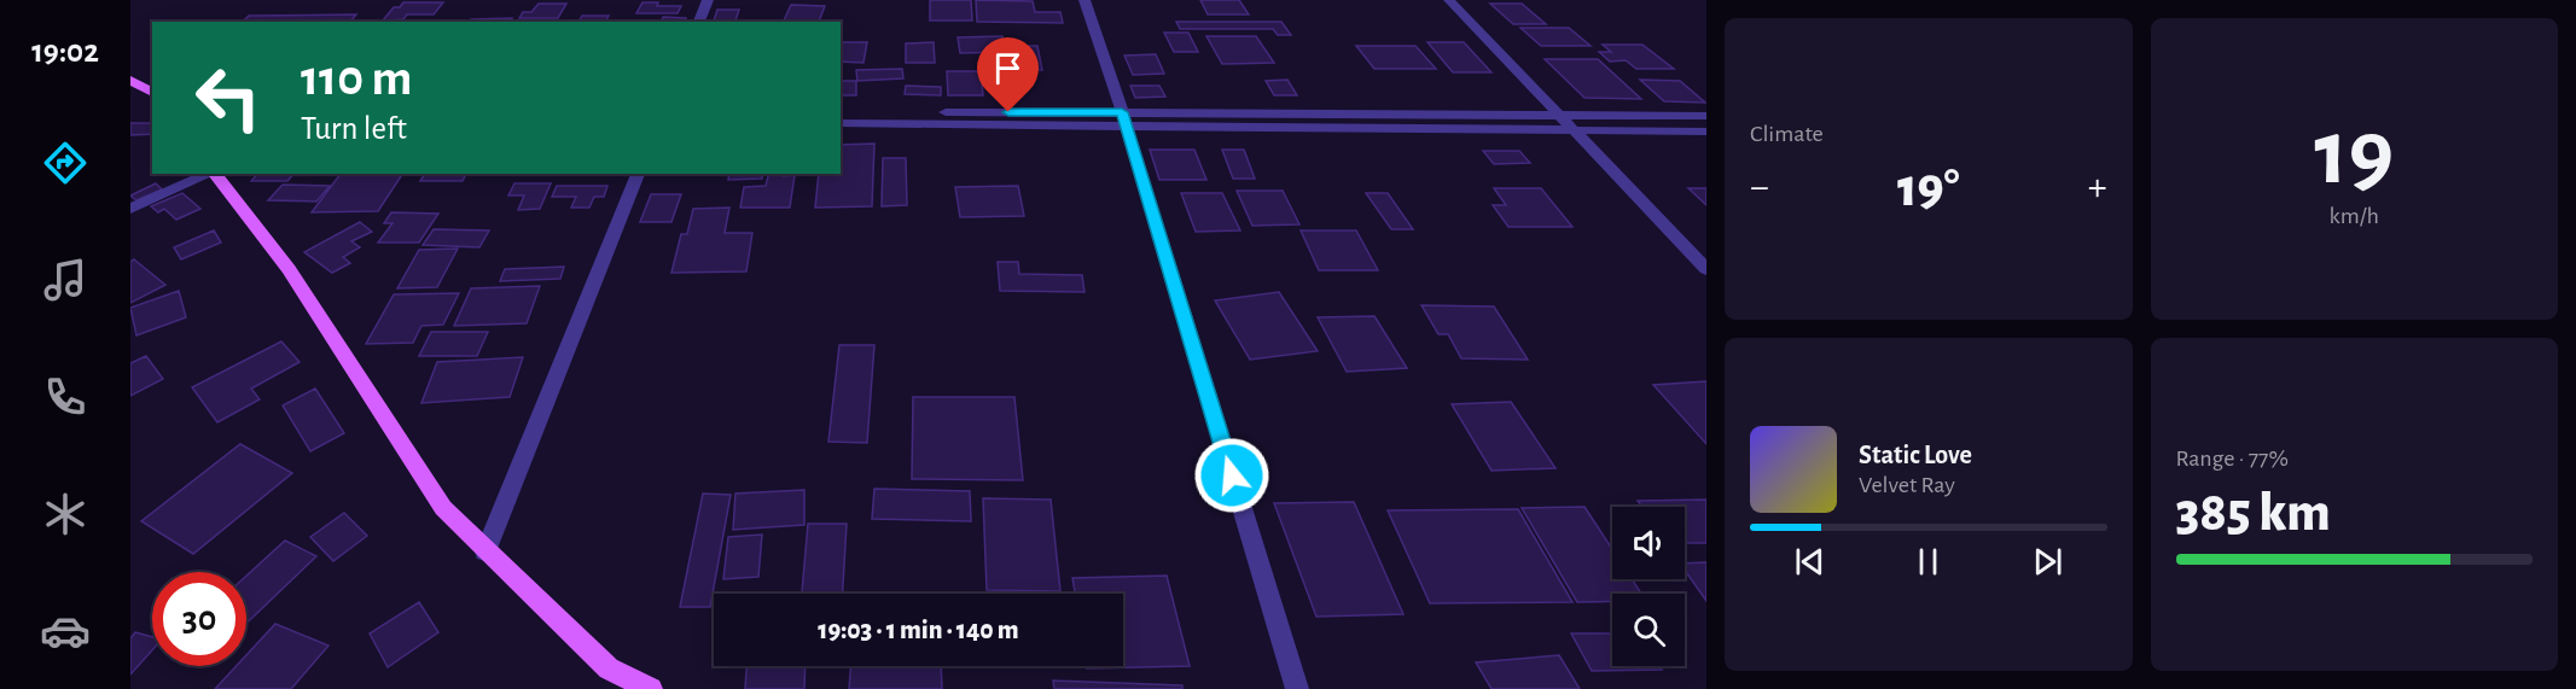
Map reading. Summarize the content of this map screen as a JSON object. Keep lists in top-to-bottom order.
{
  "page": {
    "tabs": "19:02",
    "tile": [
      "Climate",
      ["19", "km/h"],
      ["Range · 77%", "385 km"]
    ],
    "turn": ["110 m", "Turn left"],
    "heat": ["−", "19°", "+"],
    "song": ["Static Love", "Velvet Ray"],
    "limit": "30",
    "trip": "19:03 · 1 min · 140 m"
  }
}
